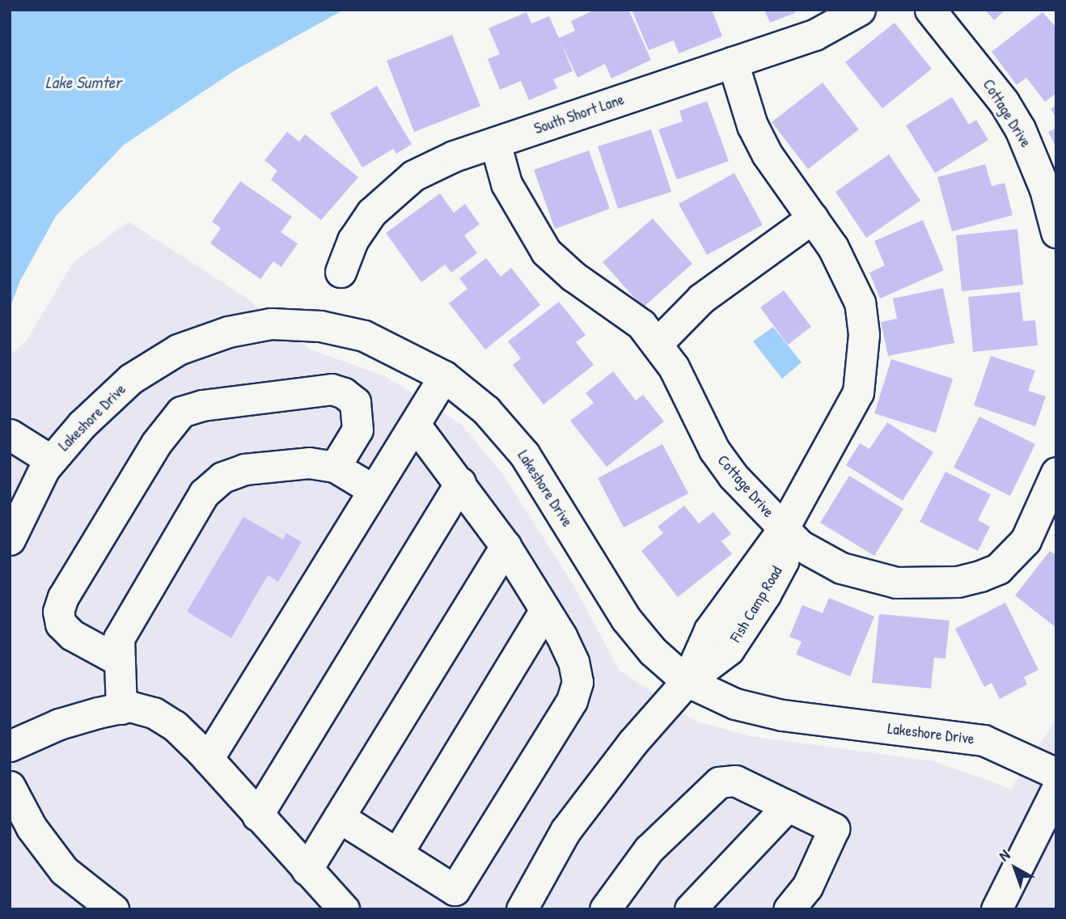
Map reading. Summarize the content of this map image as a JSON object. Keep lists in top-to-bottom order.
{
  "streets": {
    "street": [
      "Cottage Drive",
      "South Short Lane",
      "Lakeshore Drive",
      "Fish Camp Road"
    ]
  },
  "crossings": [
    ["Cottage Drive", "South Short Lane"],
    ["Cottage Drive", "Fish Camp Road"],
    ["South Short Lane", "Fish Camp Road"],
    ["Lakeshore Drive", "Fish Camp Road"]
  ],
  "water": ["Lake Sumter"],
  "north": "top left"
}
